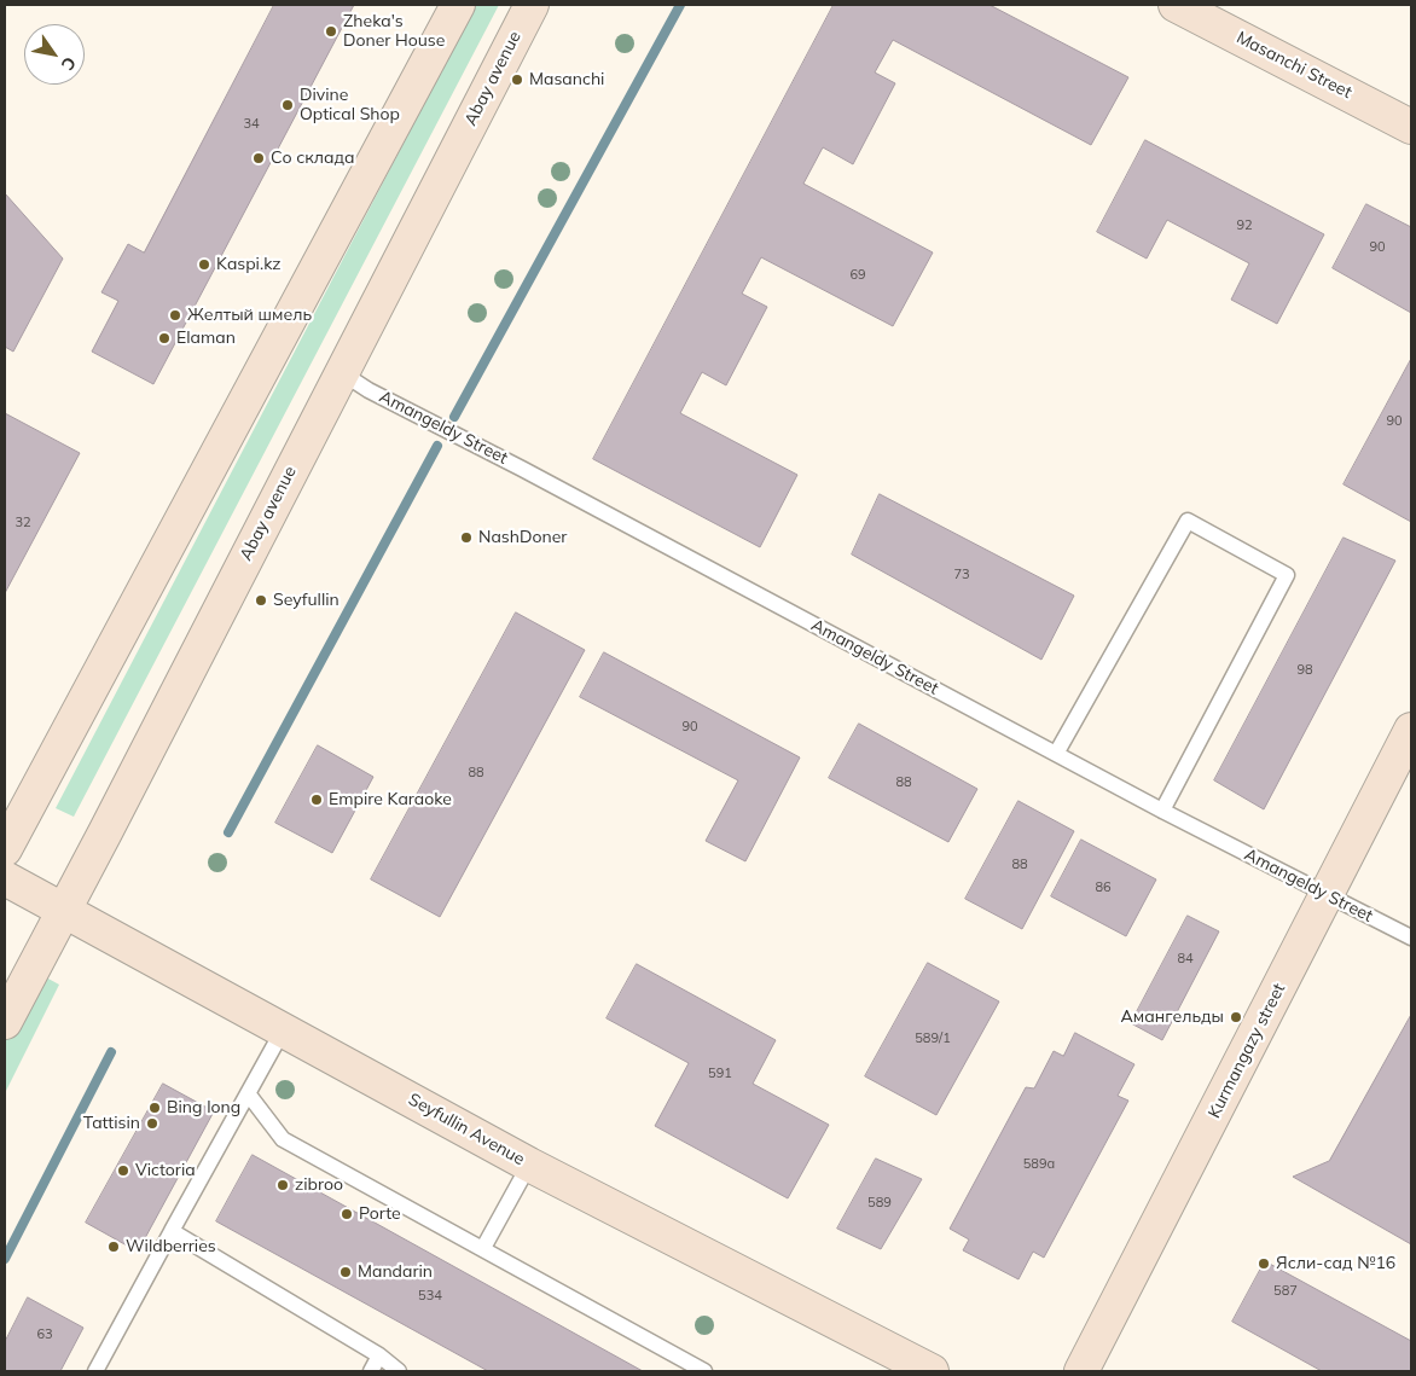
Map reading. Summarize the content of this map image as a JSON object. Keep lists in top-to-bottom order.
{
  "streets": {
    "main road": [
      "Masanchi Street",
      "Abay avenue",
      "Kurmangazy street",
      "Seyfullin Avenue"
    ],
    "lane": ["Amangeldy Street"]
  },
  "crossings": [
    ["Abay avenue", "Amangeldy Street"],
    ["Abay avenue", "Seyfullin Avenue"],
    ["Amangeldy Street", "Kurmangazy street"]
  ],
  "places": [
    "Zheka's Doner House",
    "Masanchi",
    "Divine Optical Shop",
    "Со склада",
    "Kaspi.kz",
    "Желтый шмель",
    "Elaman",
    "NashDoner",
    "Seyfullin",
    "Empire Karaoke",
    "Амангельды",
    "Bing long",
    "Tattisin",
    "Victoria",
    "zibroo",
    "Porte",
    "Wildberries",
    "Ясли-сад №16",
    "Mandarin"
  ],
  "house_numbers": [
    "34",
    "92",
    "90",
    "69",
    "90",
    "32",
    "73",
    "98",
    "90",
    "88",
    "88",
    "88",
    "86",
    "84",
    "589/1",
    "591",
    "589а",
    "589",
    "587",
    "534",
    "63"
  ],
  "north": "bottom right"
}
